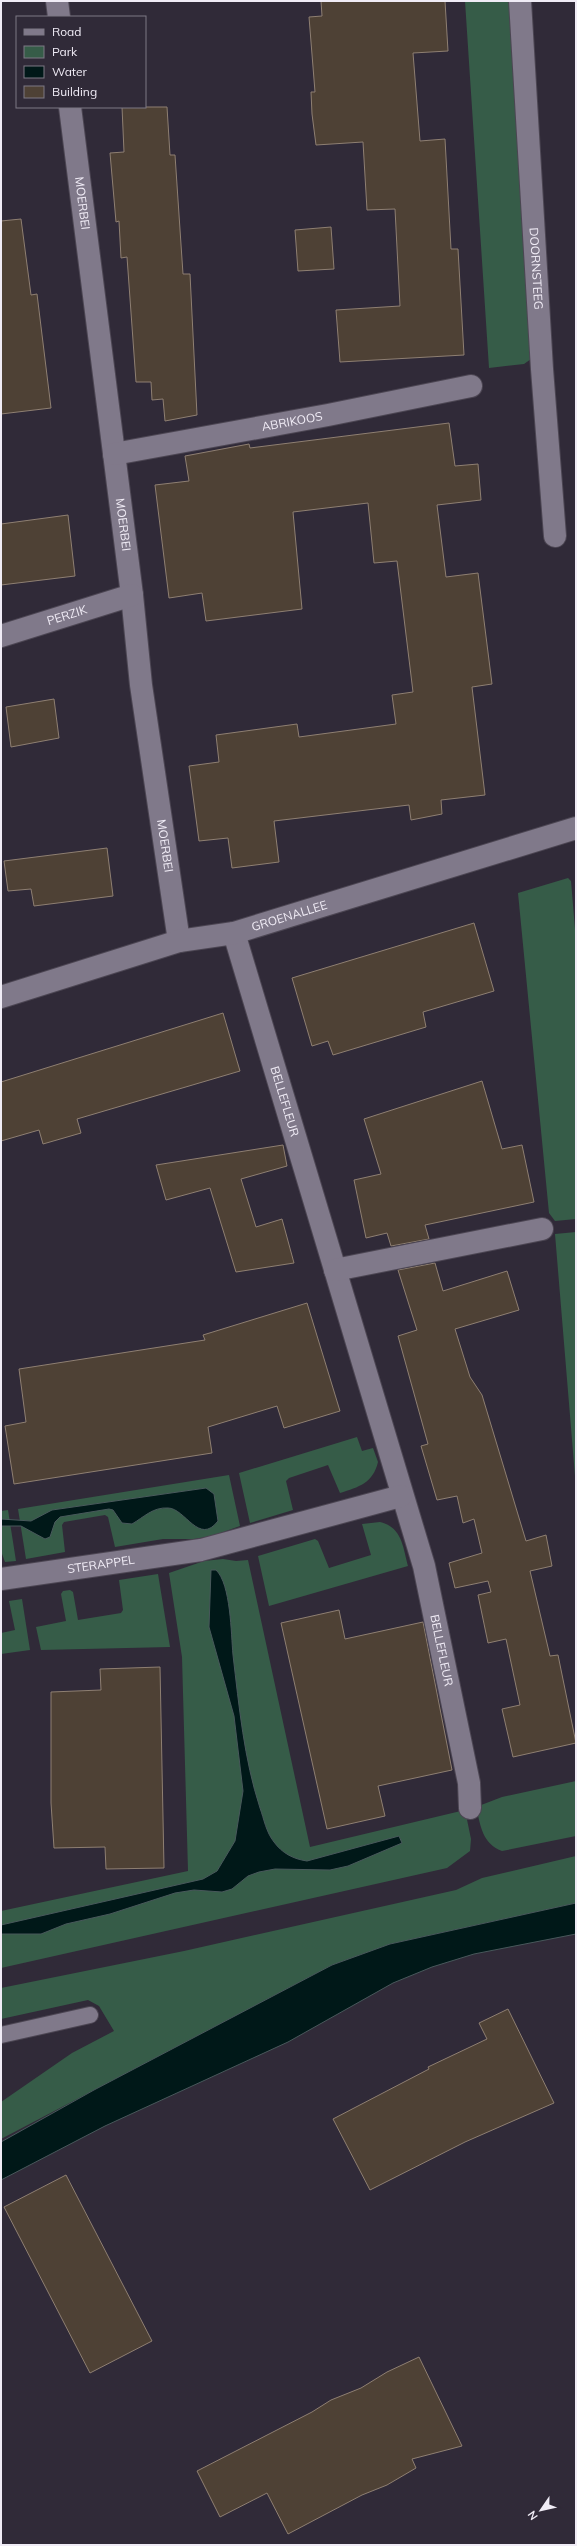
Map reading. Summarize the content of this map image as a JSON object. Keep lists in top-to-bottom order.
{
  "streets": {
    "street": [
      "MOERBEI",
      "DOORNSTEEG",
      "ABRIKOOS",
      "PERZIK",
      "GROENALLEE",
      "BELLEFLEUR",
      "STERAPPEL"
    ]
  },
  "crossings": [
    ["MOERBEI", "ABRIKOOS"],
    ["MOERBEI", "PERZIK"],
    ["MOERBEI", "GROENALLEE"],
    ["GROENALLEE", "BELLEFLEUR"],
    ["BELLEFLEUR", "STERAPPEL"]
  ],
  "legend": [
    "Road",
    "Park",
    "Water",
    "Building"
  ],
  "north": "bottom left"
}
